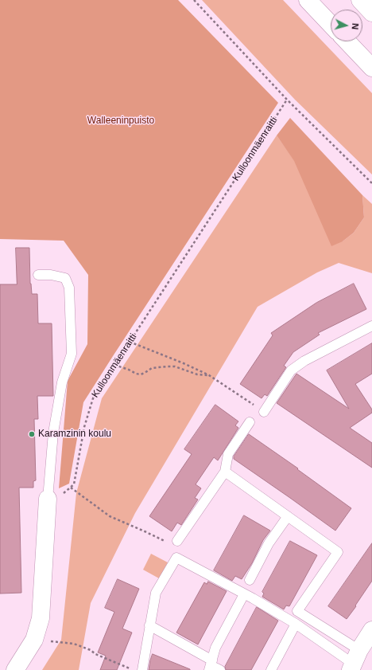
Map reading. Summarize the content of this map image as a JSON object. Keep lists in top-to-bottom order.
{
  "streets": {
    "path": ["Kulloonmäenraitti"]
  },
  "parks": ["Walleeninpuisto"],
  "places": ["Karamzinin koulu"],
  "north": "right"
}
